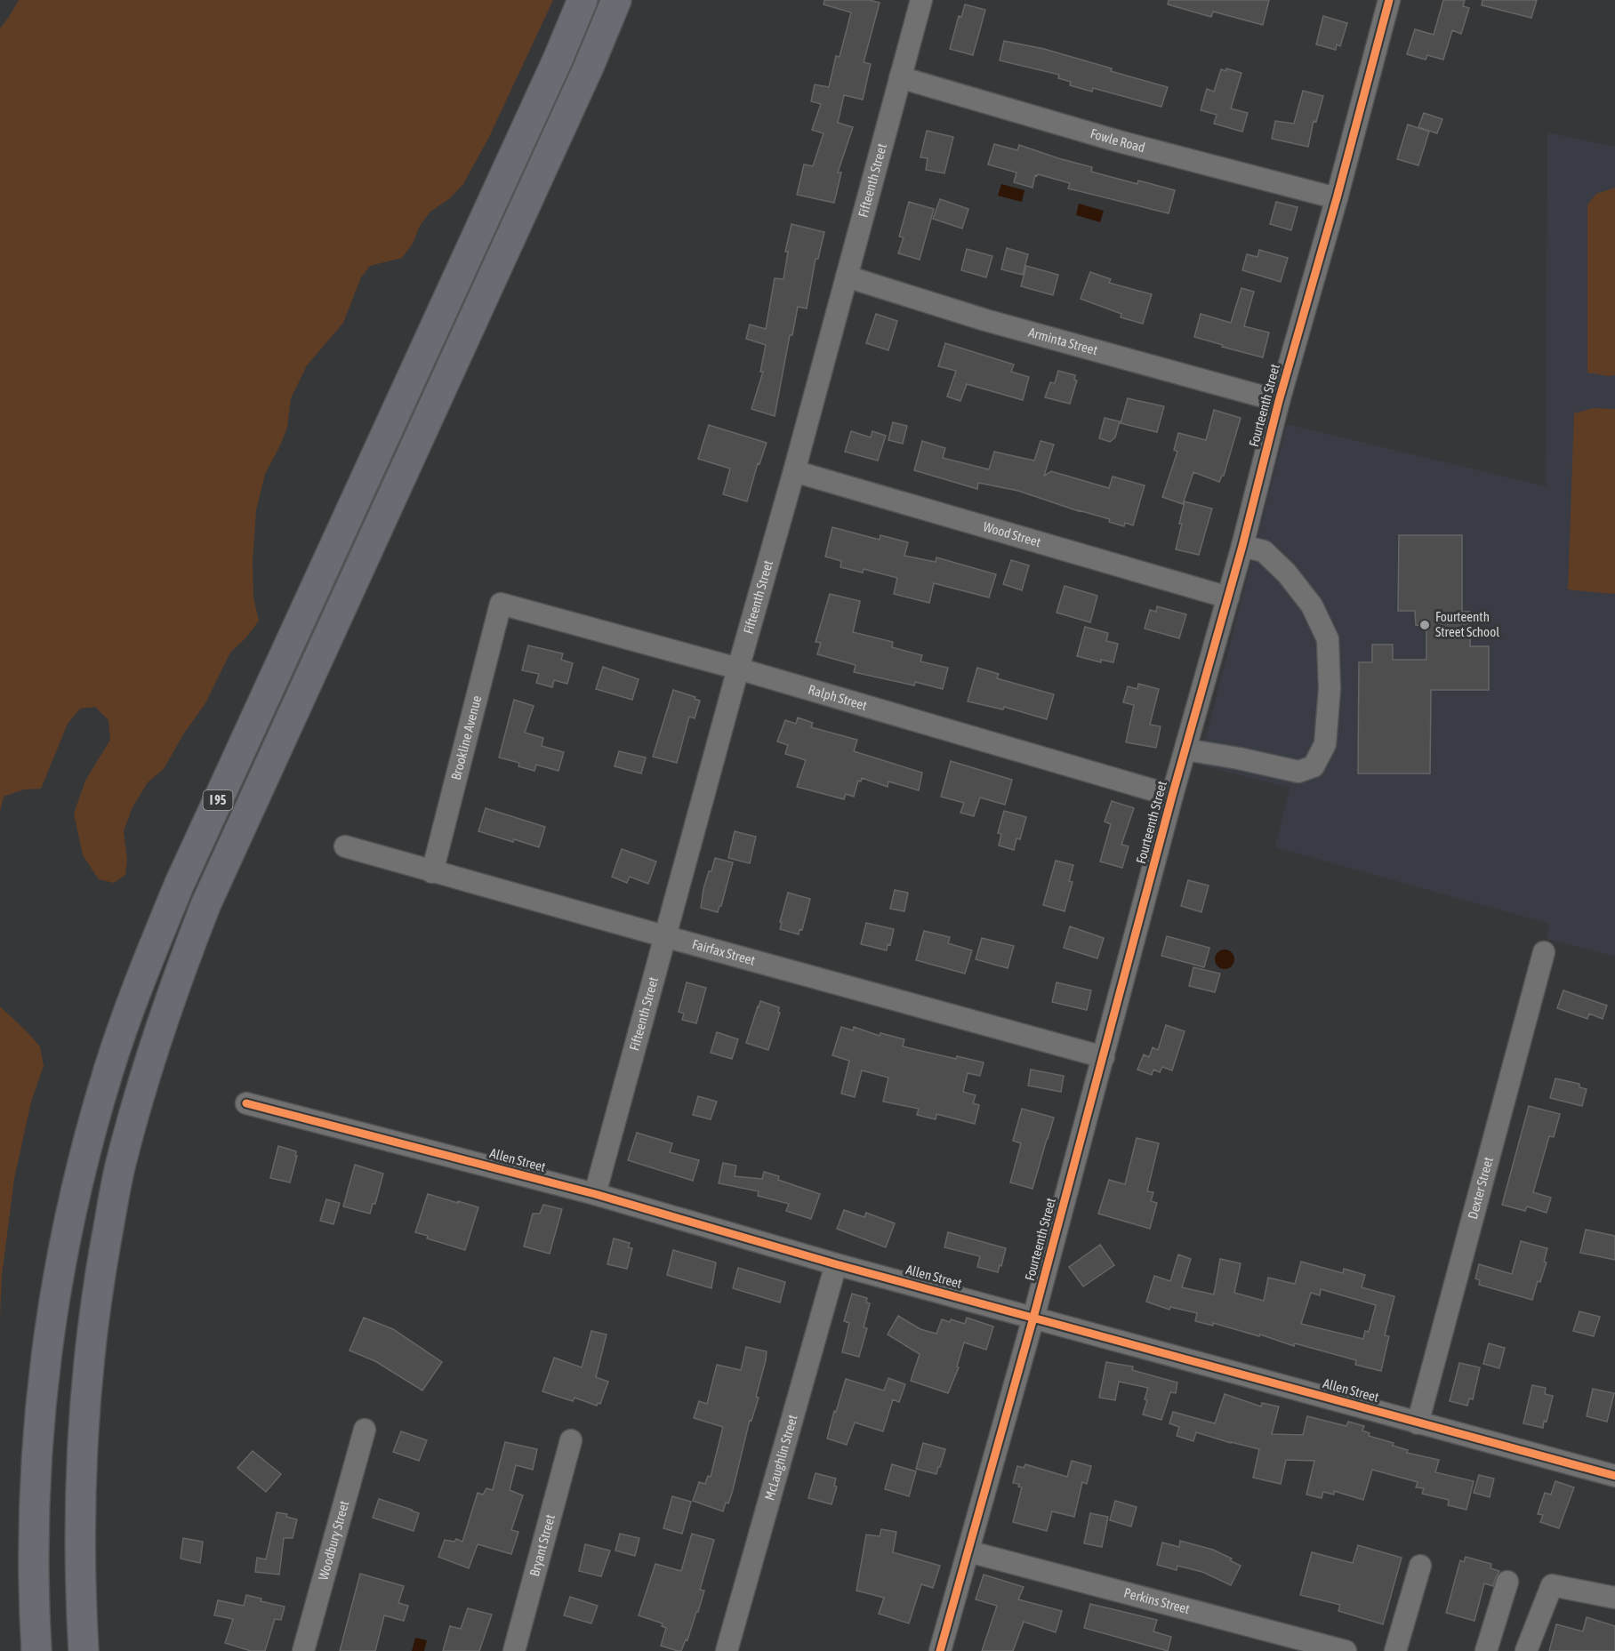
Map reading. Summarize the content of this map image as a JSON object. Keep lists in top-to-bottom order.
{
  "streets": {
    "highway": ["I 95"],
    "street": [
      "Fowle Road",
      "Fifteenth Street",
      "Arminta Street",
      "Fourteenth Street",
      "Wood Street",
      "Ralph Street",
      "Brookline Avenue",
      "Fairfax Street",
      "Allen Street",
      "Dexter Street",
      "McLaughlin Street",
      "Woodbury Street",
      "Bryant Street",
      "Perkins Street"
    ]
  },
  "crossings": [
    ["Fowle Road", "Fifteenth Street"],
    ["Fowle Road", "Fourteenth Street"],
    ["Fifteenth Street", "Arminta Street"],
    ["Fifteenth Street", "Wood Street"],
    ["Fifteenth Street", "Ralph Street"],
    ["Fifteenth Street", "Fairfax Street"],
    ["Fifteenth Street", "Allen Street"],
    ["Arminta Street", "Fourteenth Street"],
    ["Fourteenth Street", "Wood Street"],
    ["Fourteenth Street", "Ralph Street"],
    ["Fourteenth Street", "Fairfax Street"],
    ["Fourteenth Street", "Allen Street"],
    ["Fourteenth Street", "Perkins Street"],
    ["Ralph Street", "Brookline Avenue"],
    ["Brookline Avenue", "Fairfax Street"],
    ["Allen Street", "Dexter Street"],
    ["Allen Street", "McLaughlin Street"]
  ],
  "places": ["Fourteenth Street School"]
}
